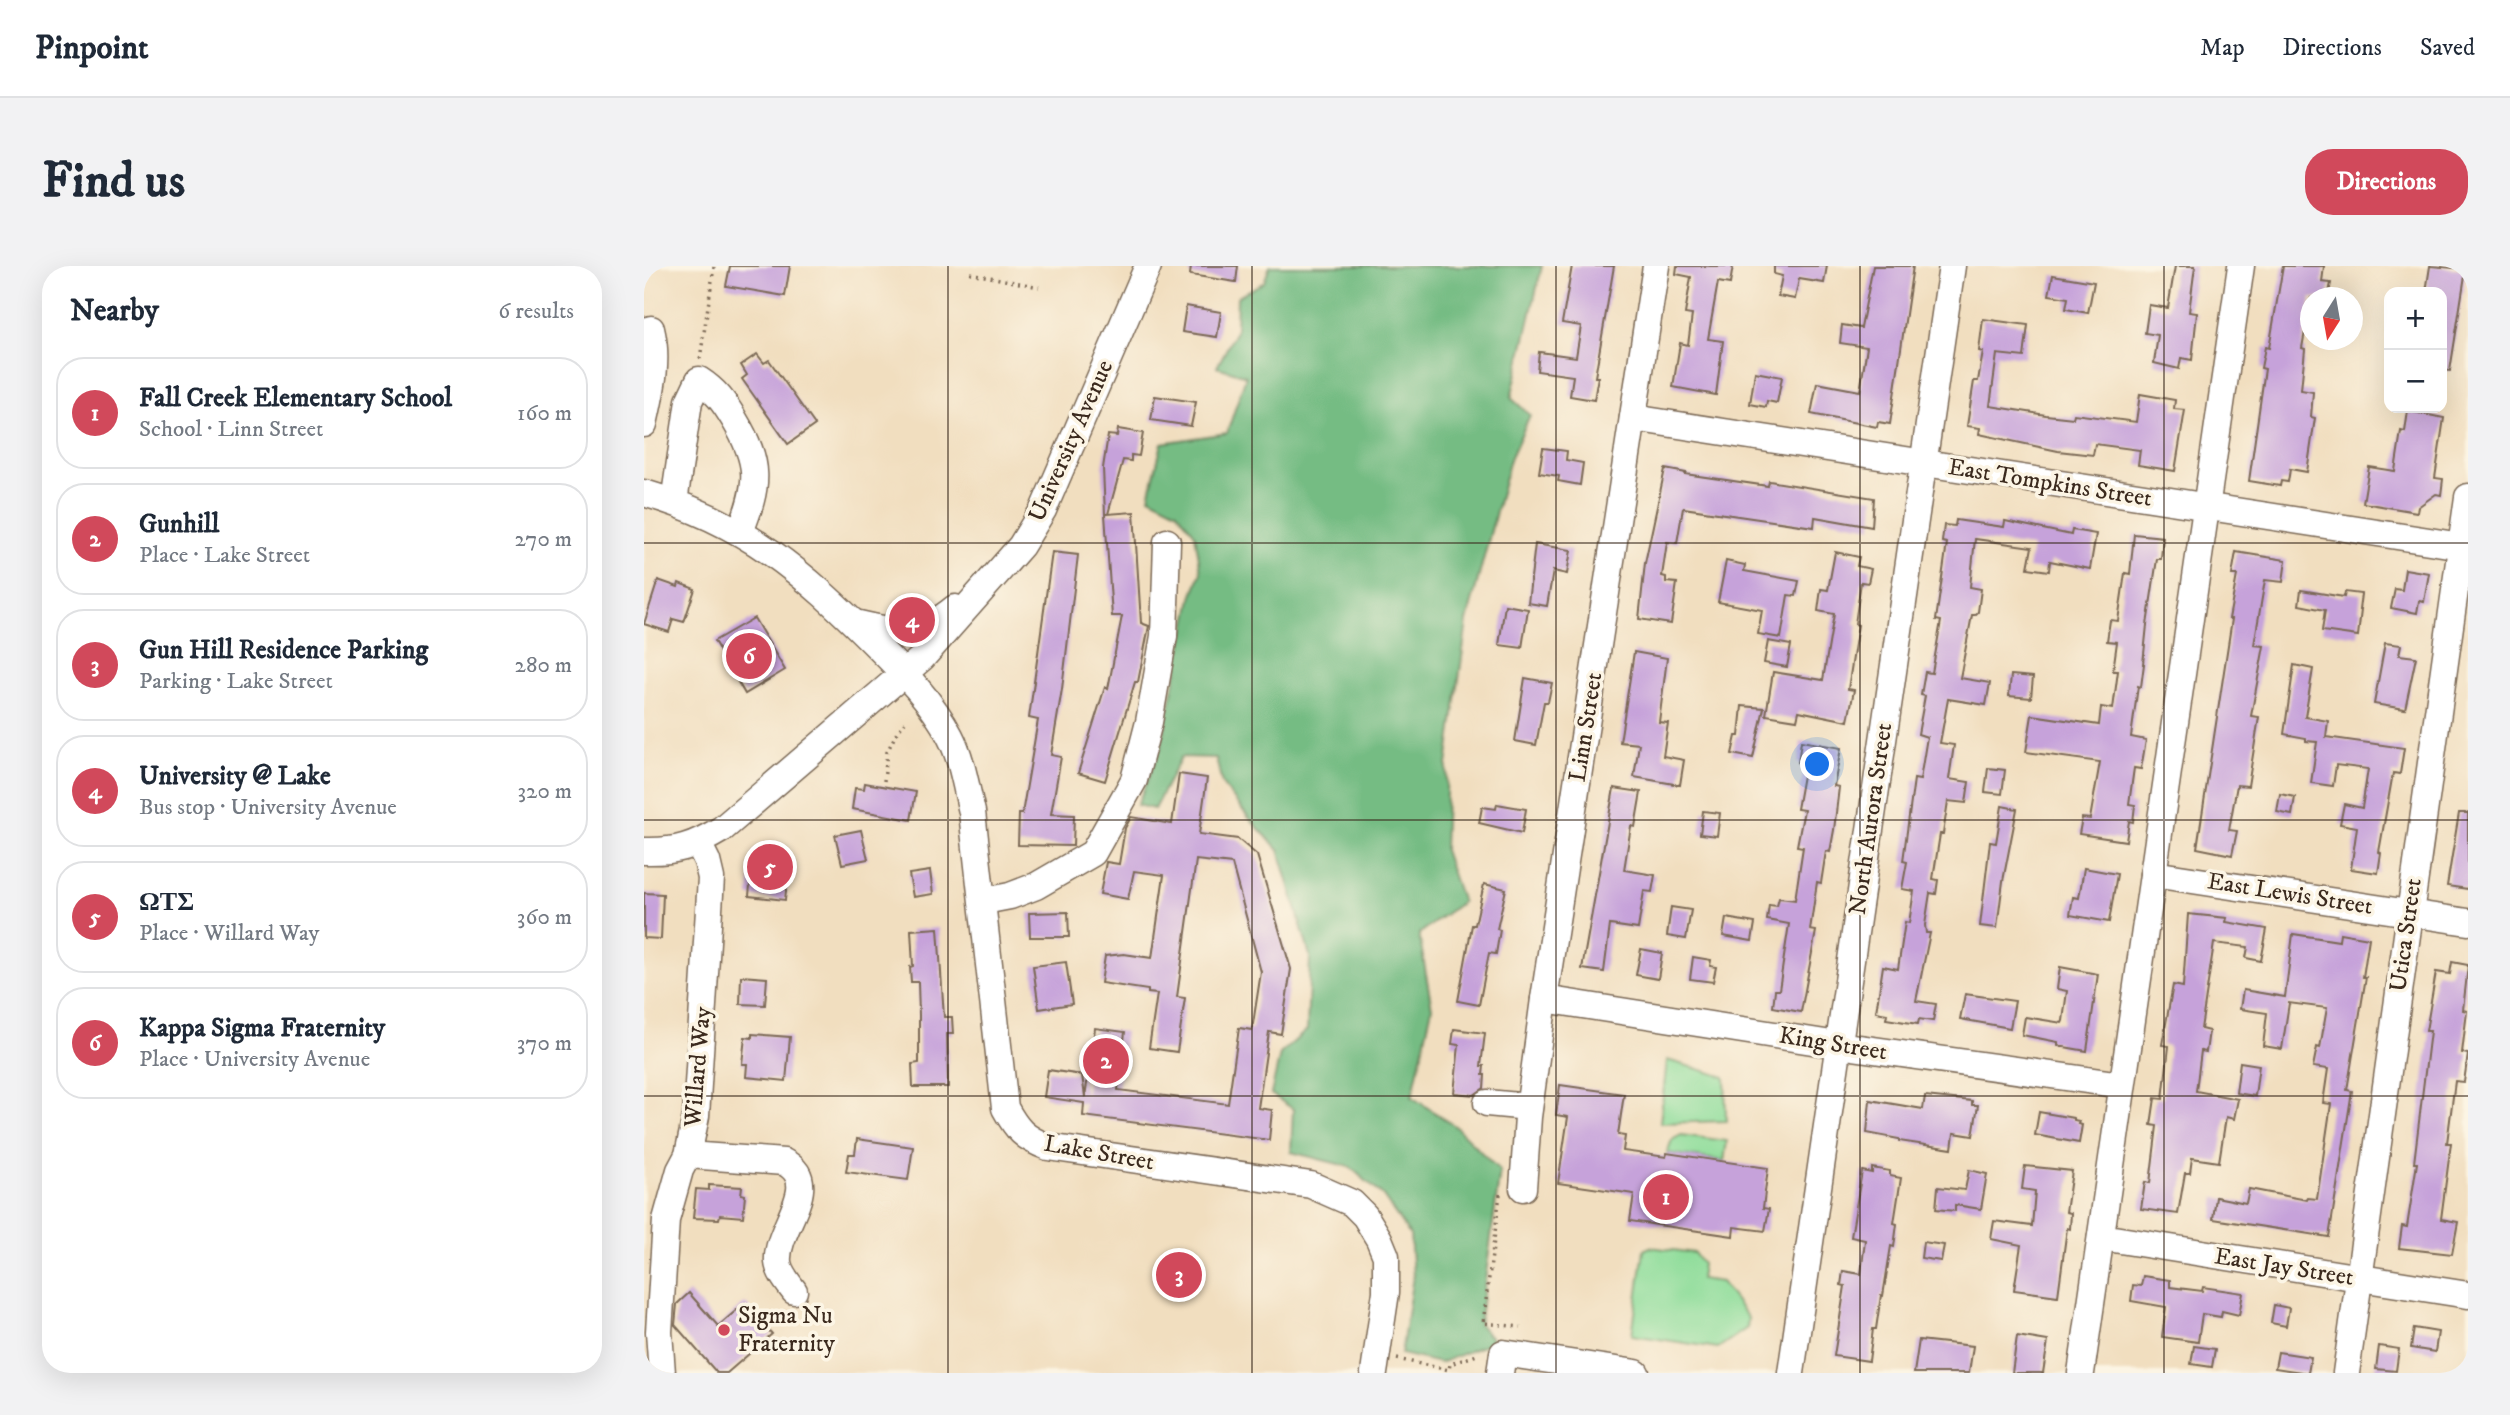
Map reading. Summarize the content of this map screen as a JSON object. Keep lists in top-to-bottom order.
{
  "streets": {
    "street": [
      "University Avenue",
      "East Tompkins Street",
      "Linn Street",
      "North Aurora Street",
      "East Lewis Street",
      "Utica Street",
      "King Street",
      "Willard Way",
      "Lake Street",
      "East Jay Street"
    ]
  },
  "crossings": [
    ["University Avenue", "Lake Street"],
    ["East Tompkins Street", "Linn Street"],
    ["East Tompkins Street", "North Aurora Street"],
    ["East Tompkins Street", "Utica Street"],
    ["Linn Street", "King Street"],
    ["North Aurora Street", "King Street"],
    ["East Lewis Street", "Utica Street"],
    ["Utica Street", "East Jay Street"]
  ],
  "places": ["Sigma Nu Fraternity"],
  "north": "bottom",
  "page": {
    "header": "Pinpoint",
    "nav": ["Map", "Directions", "Saved"],
    "buttons": "Directions",
    "title": "Find us",
    "heading": ["Nearby", "6 results"],
    "map_buttons": ["+", "−"],
    "list": [
      {
        "mark": "1",
        "name": "Fall Creek Elementary School",
        "note": "School · Linn Street",
        "value": "160 m"
      },
      {
        "mark": "2",
        "name": "Gunhill",
        "note": "Place · Lake Street",
        "value": "270 m"
      },
      {
        "mark": "3",
        "name": "Gun Hill Residence Parking",
        "note": "Parking · Lake Street",
        "value": "280 m"
      },
      {
        "mark": "4",
        "name": "University @ Lake",
        "note": "Bus stop · University Avenue",
        "value": "320 m"
      },
      {
        "mark": "5",
        "name": "ΩΤΣ",
        "note": "Place · Willard Way",
        "value": "360 m"
      },
      {
        "mark": "6",
        "name": "Kappa Sigma Fraternity",
        "note": "Place · University Avenue",
        "value": "370 m"
      }
    ],
    "pins": [
      "4",
      "6",
      "5",
      "2",
      "1",
      "3"
    ]
  }
}
